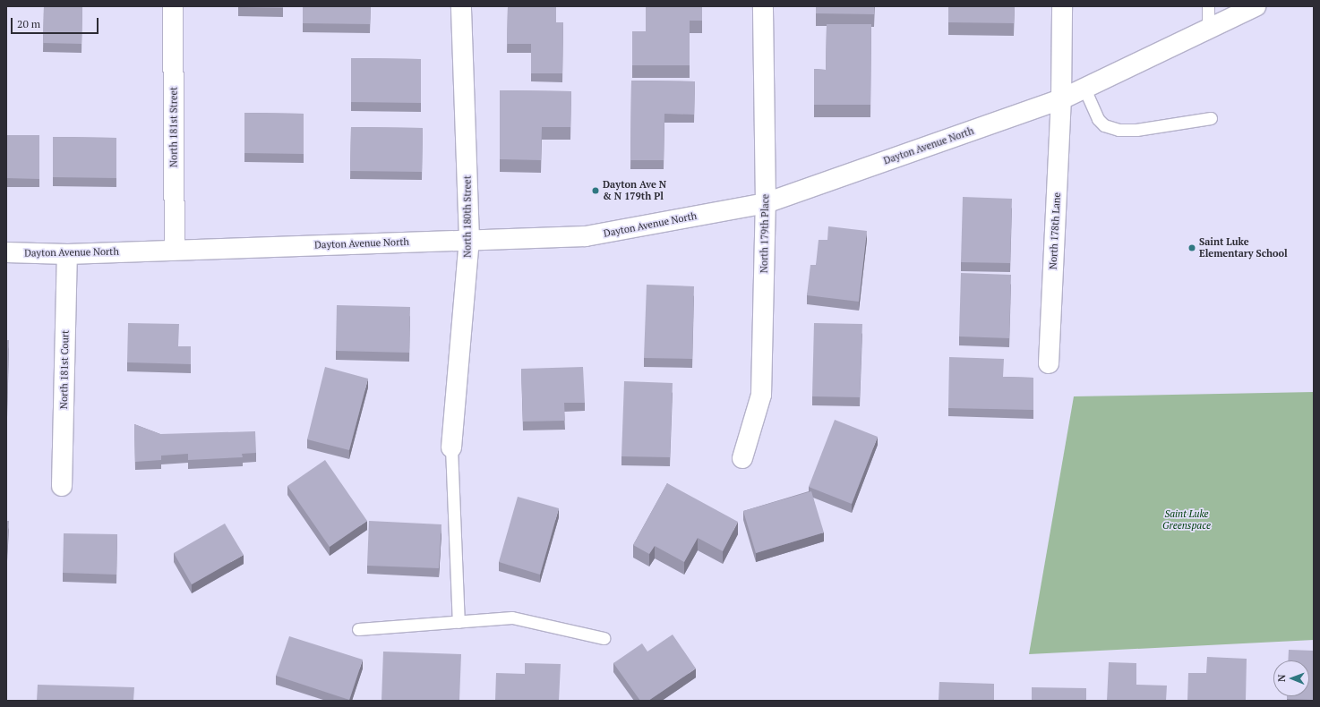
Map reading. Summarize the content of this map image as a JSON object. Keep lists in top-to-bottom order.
{
  "streets": {
    "street": [
      "North 181st Street",
      "Dayton Avenue North",
      "North 180th Street",
      "North 178th Lane",
      "North 179th Place",
      "North 181st Court"
    ]
  },
  "crossings": [
    ["North 181st Street", "Dayton Avenue North"],
    ["Dayton Avenue North", "North 180th Street"],
    ["Dayton Avenue North", "North 178th Lane"],
    ["Dayton Avenue North", "North 179th Place"],
    ["Dayton Avenue North", "North 181st Court"]
  ],
  "parks": ["Saint Luke Greenspace"],
  "places": ["Dayton Ave N & N 179th Pl", "Saint Luke Elementary School"],
  "scale_bar": "20 m",
  "north": "left"
}
